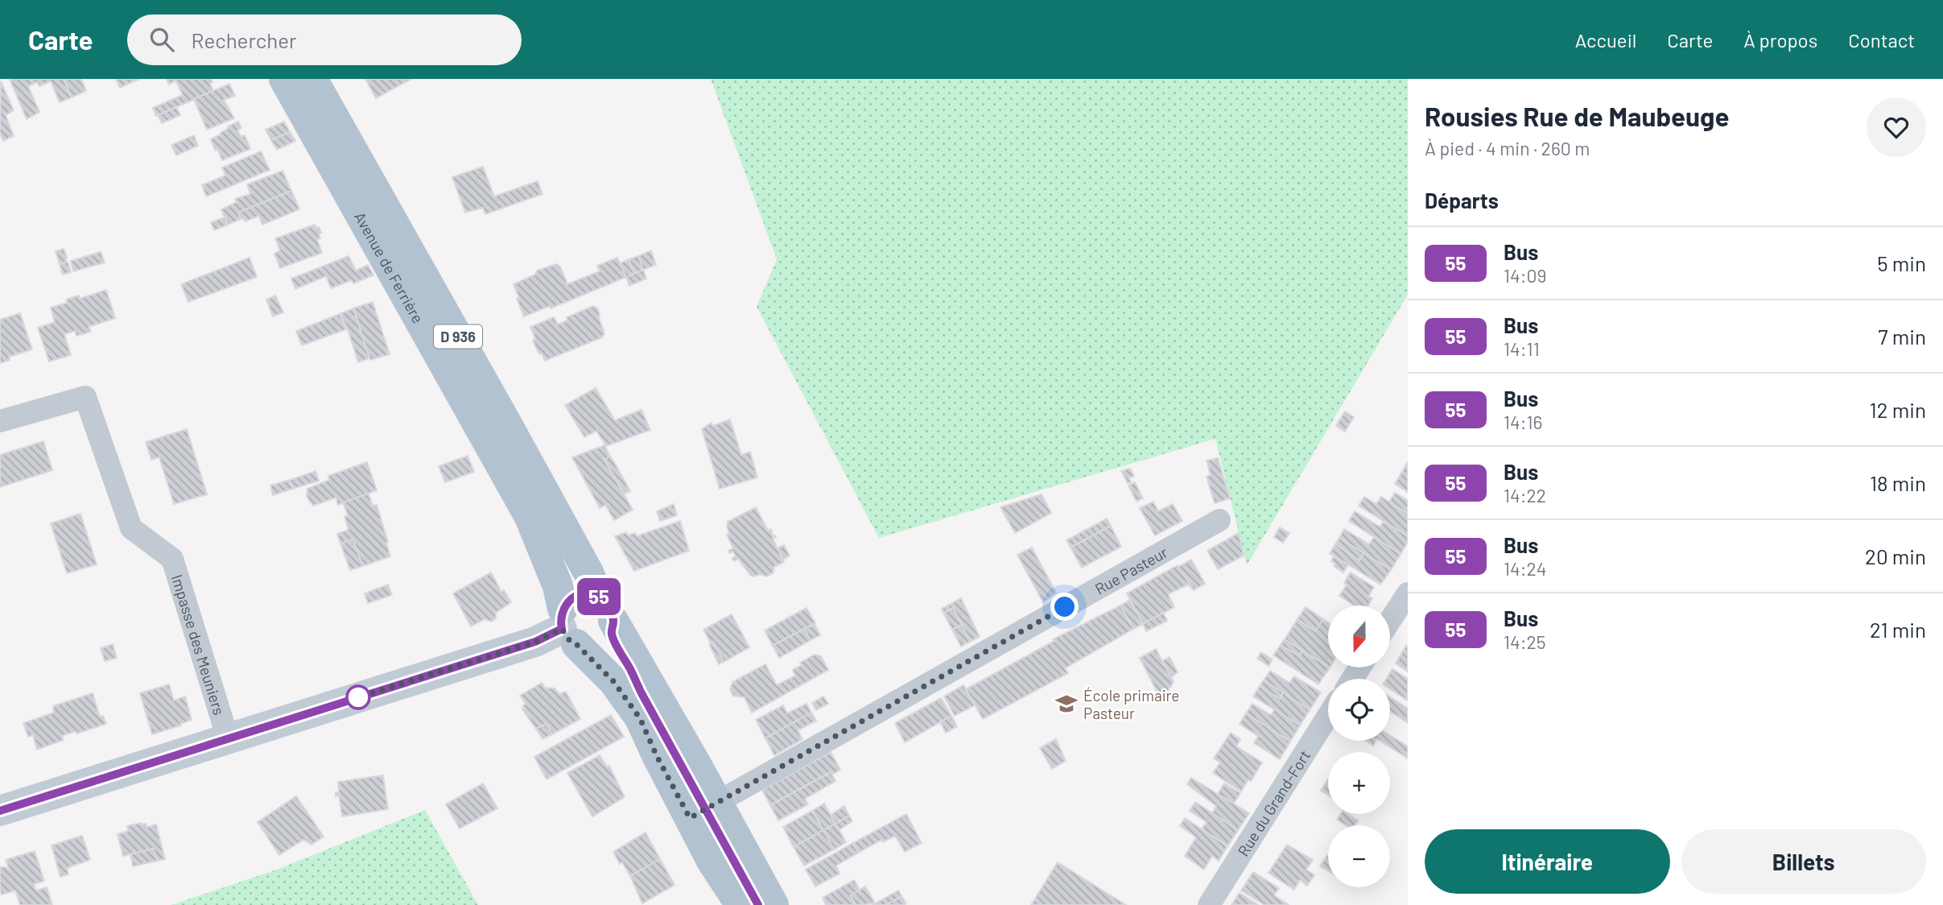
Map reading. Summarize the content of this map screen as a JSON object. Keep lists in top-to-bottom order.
{
  "streets": {
    "main road": ["Avenue de Ferrière", "D 936"],
    "street": ["Rue Pasteur", "Impasse des Meuniers", "Rue du Grand-Fort"]
  },
  "crossings": [
    ["Avenue de Ferrière", "Rue Pasteur"]
  ],
  "places": {
    "school or university": ["École primaire Pasteur"]
  },
  "lines": ["bus line 55"],
  "north": "bottom",
  "page": {
    "header": "Carte",
    "search": "Rechercher",
    "nav": [
      "Accueil",
      "Carte",
      "À propos",
      "Contact"
    ],
    "on_map": "55",
    "heading": [
      ["Rousies Rue de Maubeuge", "À pied · 4 min · 260 m"],
      "Départs"
    ],
    "list": [
      {
        "mark": "55",
        "name": "Bus",
        "note": "14:09",
        "value": "5 min"
      },
      {
        "mark": "55",
        "name": "Bus",
        "note": "14:11",
        "value": "7 min"
      },
      {
        "mark": "55",
        "name": "Bus",
        "note": "14:16",
        "value": "12 min"
      },
      {
        "mark": "55",
        "name": "Bus",
        "note": "14:22",
        "value": "18 min"
      },
      {
        "mark": "55",
        "name": "Bus",
        "note": "14:24",
        "value": "20 min"
      },
      {
        "mark": "55",
        "name": "Bus",
        "note": "14:25",
        "value": "21 min"
      }
    ],
    "map_buttons": ["+", "−"],
    "buttons": ["Itinéraire", "Billets"]
  }
}
